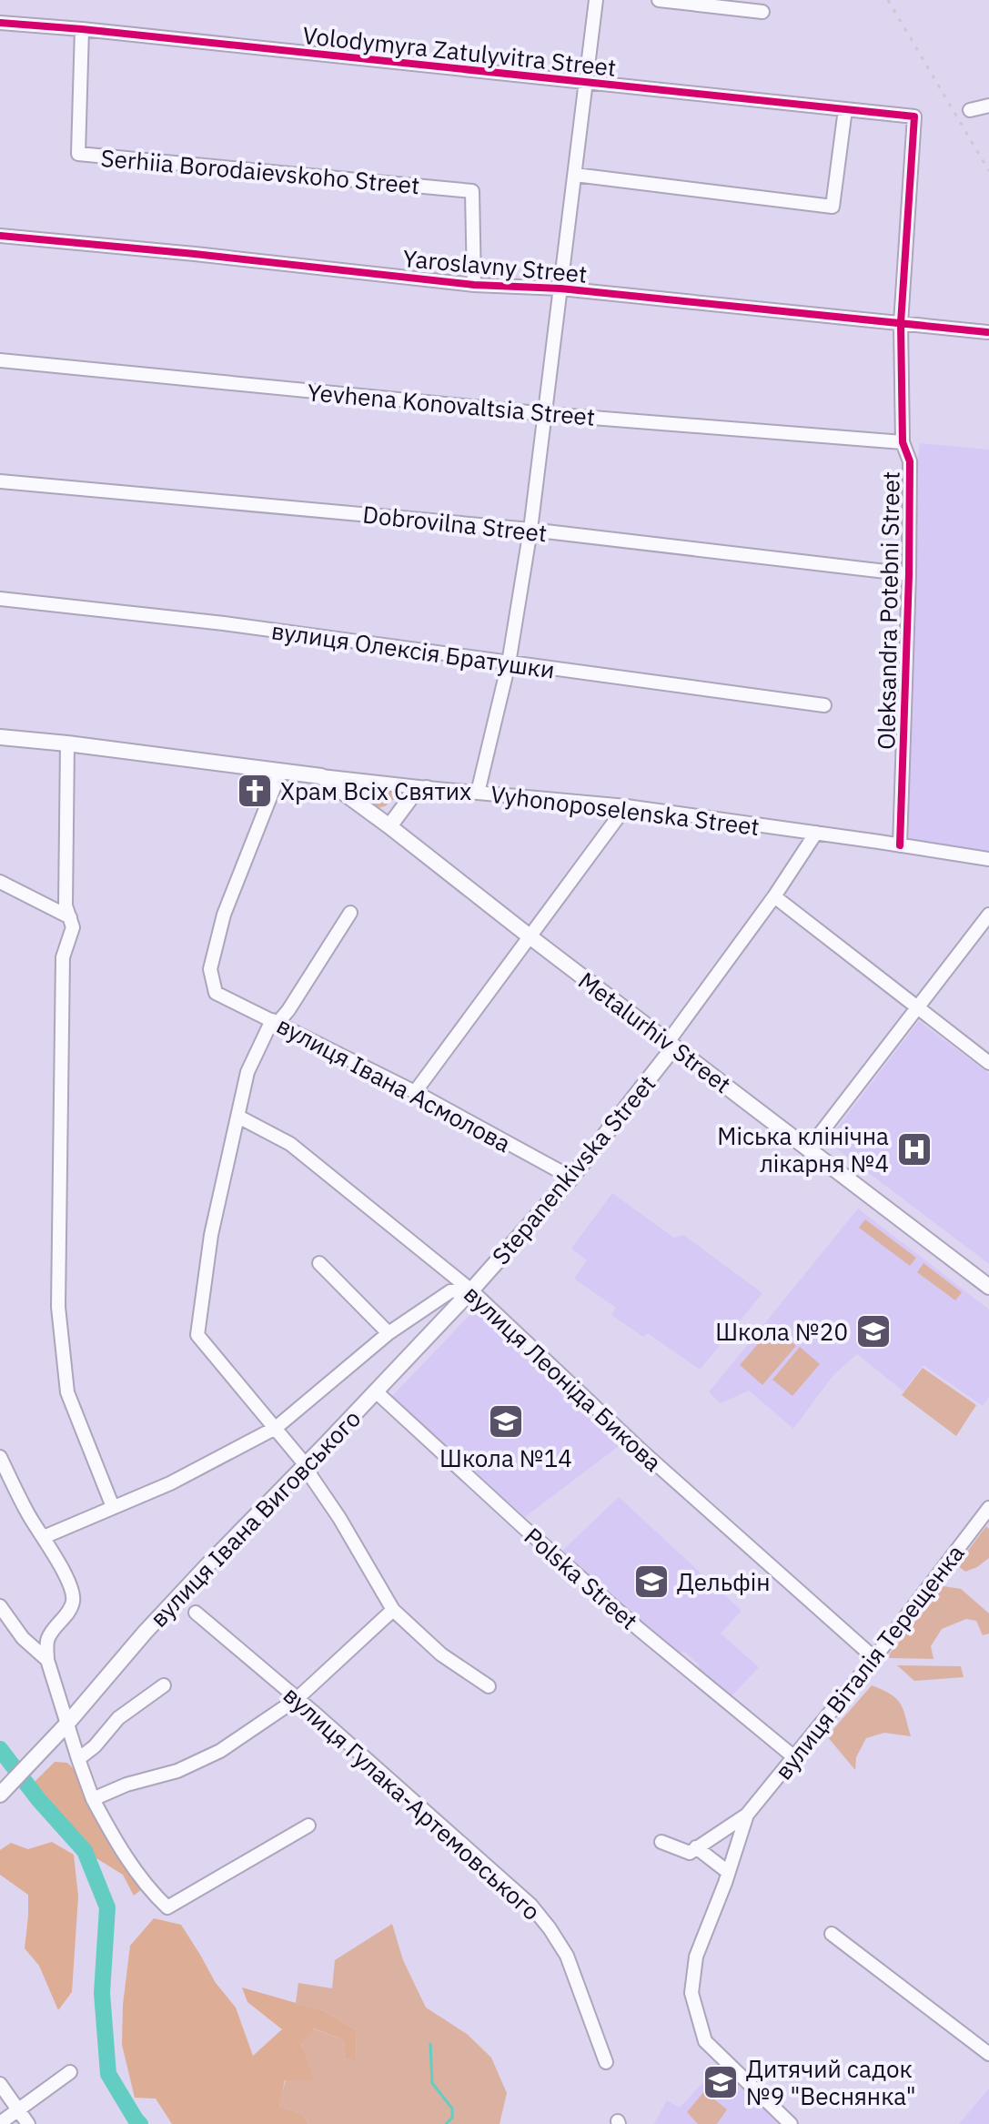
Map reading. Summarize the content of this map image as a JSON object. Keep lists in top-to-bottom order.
{
  "streets": {
    "main road": [
      "Vyhonoposelenska Street",
      "Metalurhiv Street",
      "Stepanenkivska Street",
      "вулиця Івана Виговського"
    ],
    "street": [
      "Volodymyra Zatulyvitra Street",
      "Serhiia Borodaievskoho Street",
      "Yaroslavny Street",
      "Yevhena Konovaltsia Street",
      "Dobrovilna Street",
      "Oleksandra Potebni Street",
      "вулиця Олексія Братушки",
      "вулиця Івана Асмолова",
      "вулиця Леоніда Бикова",
      "Polska Street",
      "вулиця Віталія Терещенка",
      "вулиця Гулака-Артемовського"
    ]
  },
  "crossings": [
    ["Volodymyra Zatulyvitra Street", "Serhiia Borodaievskoho Street"],
    ["Volodymyra Zatulyvitra Street", "Oleksandra Potebni Street"],
    ["Serhiia Borodaievskoho Street", "Yaroslavny Street"],
    ["Yaroslavny Street", "Oleksandra Potebni Street"],
    ["Yevhena Konovaltsia Street", "Oleksandra Potebni Street"],
    ["Dobrovilna Street", "Oleksandra Potebni Street"],
    ["Oleksandra Potebni Street", "Vyhonoposelenska Street"],
    ["Vyhonoposelenska Street", "Metalurhiv Street"],
    ["Vyhonoposelenska Street", "вулиця Івана Асмолова"],
    ["Vyhonoposelenska Street", "Stepanenkivska Street"],
    ["Metalurhiv Street", "Stepanenkivska Street"],
    ["вулиця Івана Асмолова", "Stepanenkivska Street"],
    ["Stepanenkivska Street", "вулиця Леоніда Бикова"],
    ["Stepanenkivska Street", "вулиця Івана Виговського"],
    ["вулиця Леоніда Бикова", "вулиця Івана Виговського"],
    ["вулиця Леоніда Бикова", "вулиця Віталія Терещенка"],
    ["вулиця Івана Виговського", "Polska Street"],
    ["Polska Street", "вулиця Віталія Терещенка"]
  ],
  "places": {
    "church": ["Храм Всіх Святих"],
    "hospital": ["Міська клінічна лікарня №4"],
    "school or university": [
      "Школа №20",
      "Школа №14",
      "Дельфін",
      "Дитячий садок №9 \"Веснянка\""
    ]
  }
}
